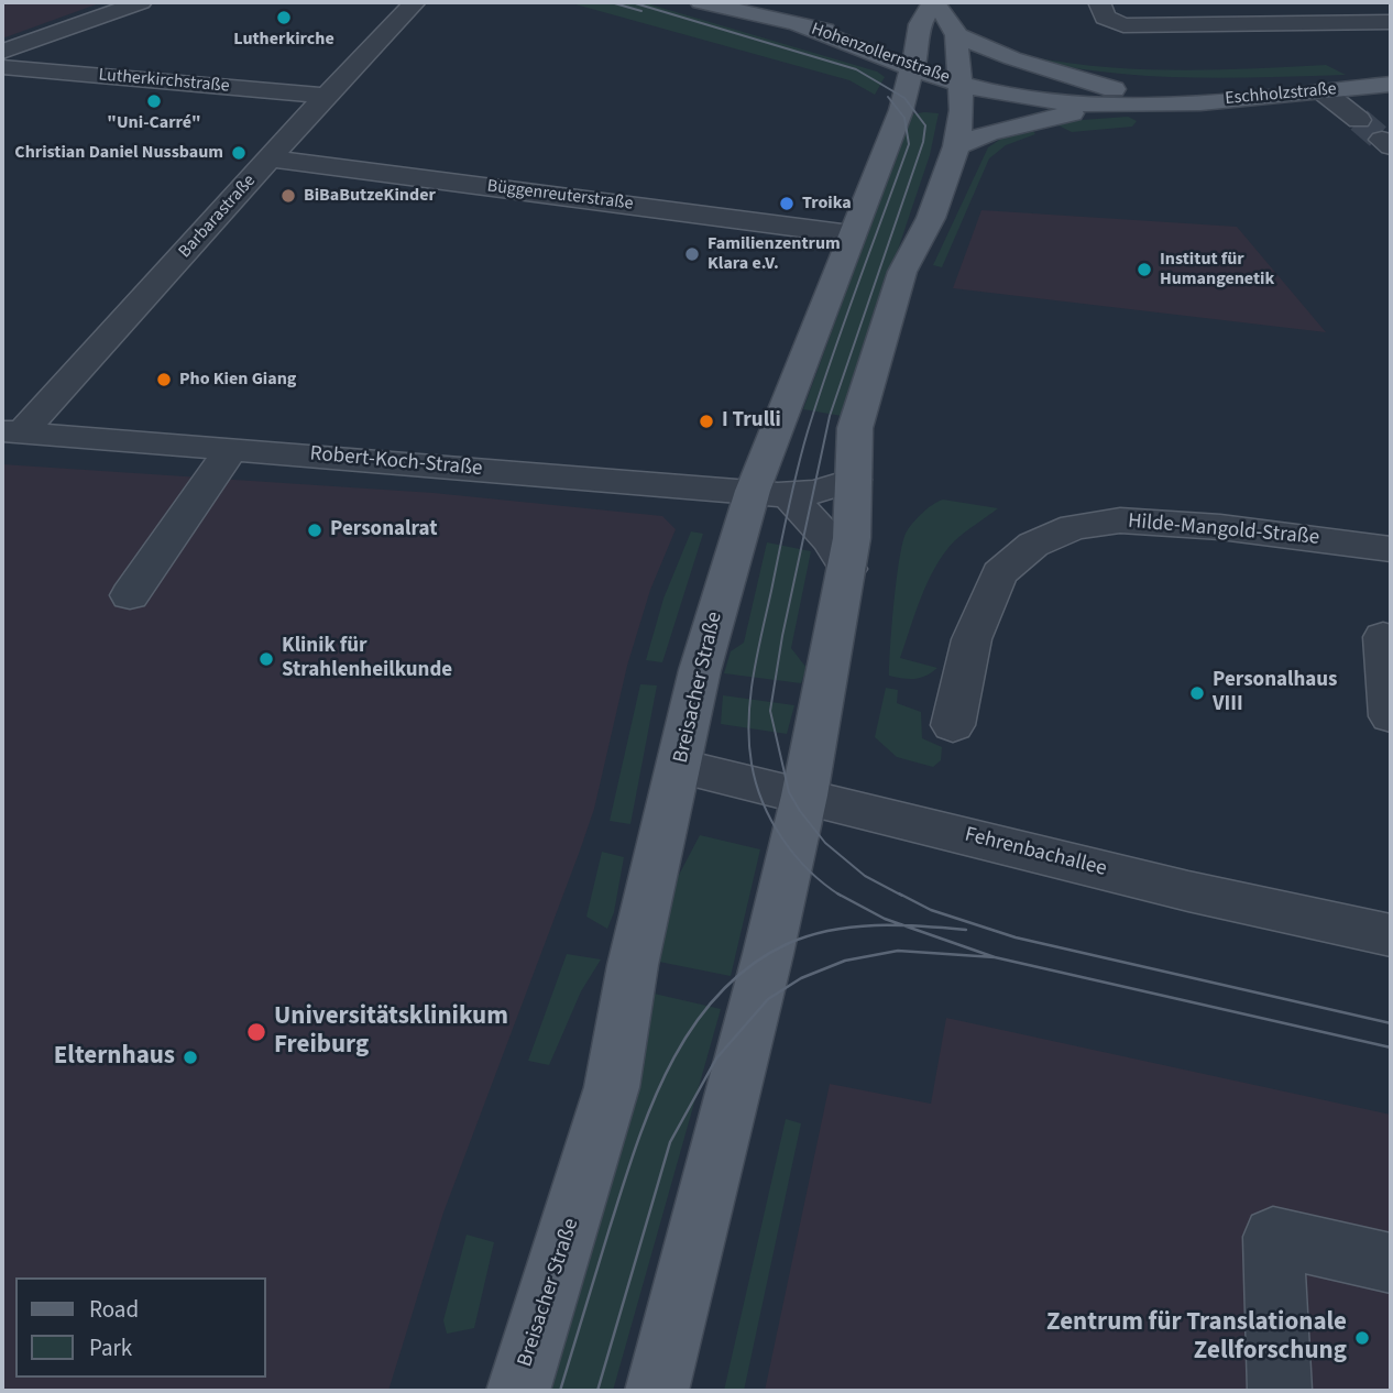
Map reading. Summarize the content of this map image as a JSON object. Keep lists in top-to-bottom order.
{
  "streets": {
    "main road": ["Hohenzollernstraße", "Eschholzstraße", "Breisacher Straße"],
    "street": [
      "Lutherkirchstraße",
      "Büggenreuterstraße",
      "Barbarastraße",
      "Robert-Koch-Straße",
      "Hilde-Mangold-Straße",
      "Fehrenbachallee"
    ]
  },
  "crossings": [
    ["Hohenzollernstraße", "Eschholzstraße"],
    ["Hohenzollernstraße", "Breisacher Straße"],
    ["Lutherkirchstraße", "Barbarastraße"],
    ["Eschholzstraße", "Breisacher Straße"],
    ["Büggenreuterstraße", "Barbarastraße"],
    ["Büggenreuterstraße", "Breisacher Straße"],
    ["Barbarastraße", "Robert-Koch-Straße"],
    ["Robert-Koch-Straße", "Breisacher Straße"],
    ["Breisacher Straße", "Fehrenbachallee"]
  ],
  "places": [
    "Lutherkirche",
    "\"Uni-Carré\"",
    "Christian Daniel Nussbaum",
    "BiBaButzeKinder",
    "Troika",
    "Familienzentrum Klara e.V.",
    "Institut für Humangenetik",
    "Pho Kien Giang",
    "I Trulli",
    "Personalrat",
    "Klinik für Strahlenheilkunde",
    "Personalhaus VIII",
    "Universitätsklinikum Freiburg",
    "Elternhaus",
    "Zentrum für Translationale Zellforschung"
  ],
  "legend": ["Road", "Park"]
}
